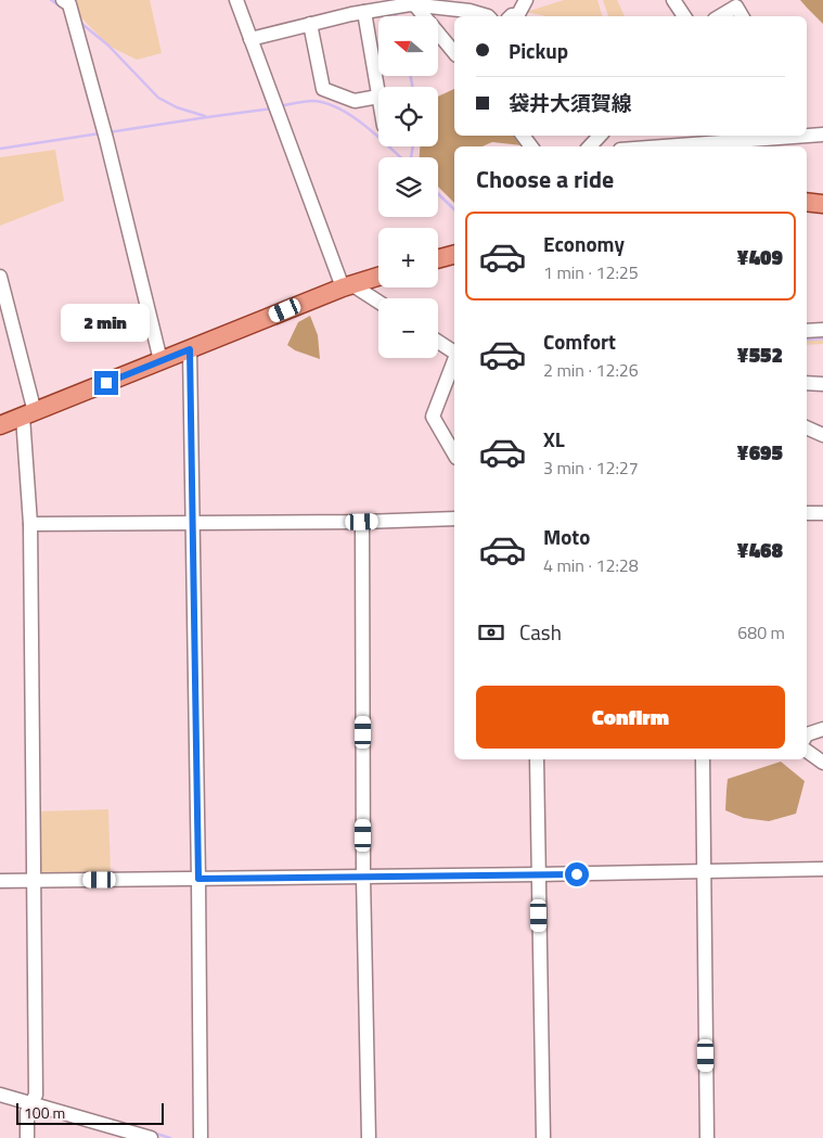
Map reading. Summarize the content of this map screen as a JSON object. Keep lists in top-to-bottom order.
{
  "scale_bar": "100 m",
  "north": "left",
  "page": {
    "map_buttons": ["+", "−"],
    "banner": ["Pickup", "袋井大須賀線"],
    "heading": "Choose a ride",
    "list": [
      {
        "name": "Economy",
        "note": "1 min · 12:25",
        "value": "¥409"
      },
      {
        "name": "Comfort",
        "note": "2 min · 12:26",
        "value": "¥552"
      },
      {
        "name": "XL",
        "note": "3 min · 12:27",
        "value": "¥695"
      },
      {
        "name": "Moto",
        "note": "4 min · 12:28",
        "value": "¥468"
      }
    ],
    "bubble": "2 min",
    "pay": ["Cash", "680 m"],
    "buttons": "Confirm",
    "scale": "100 m"
  }
}
